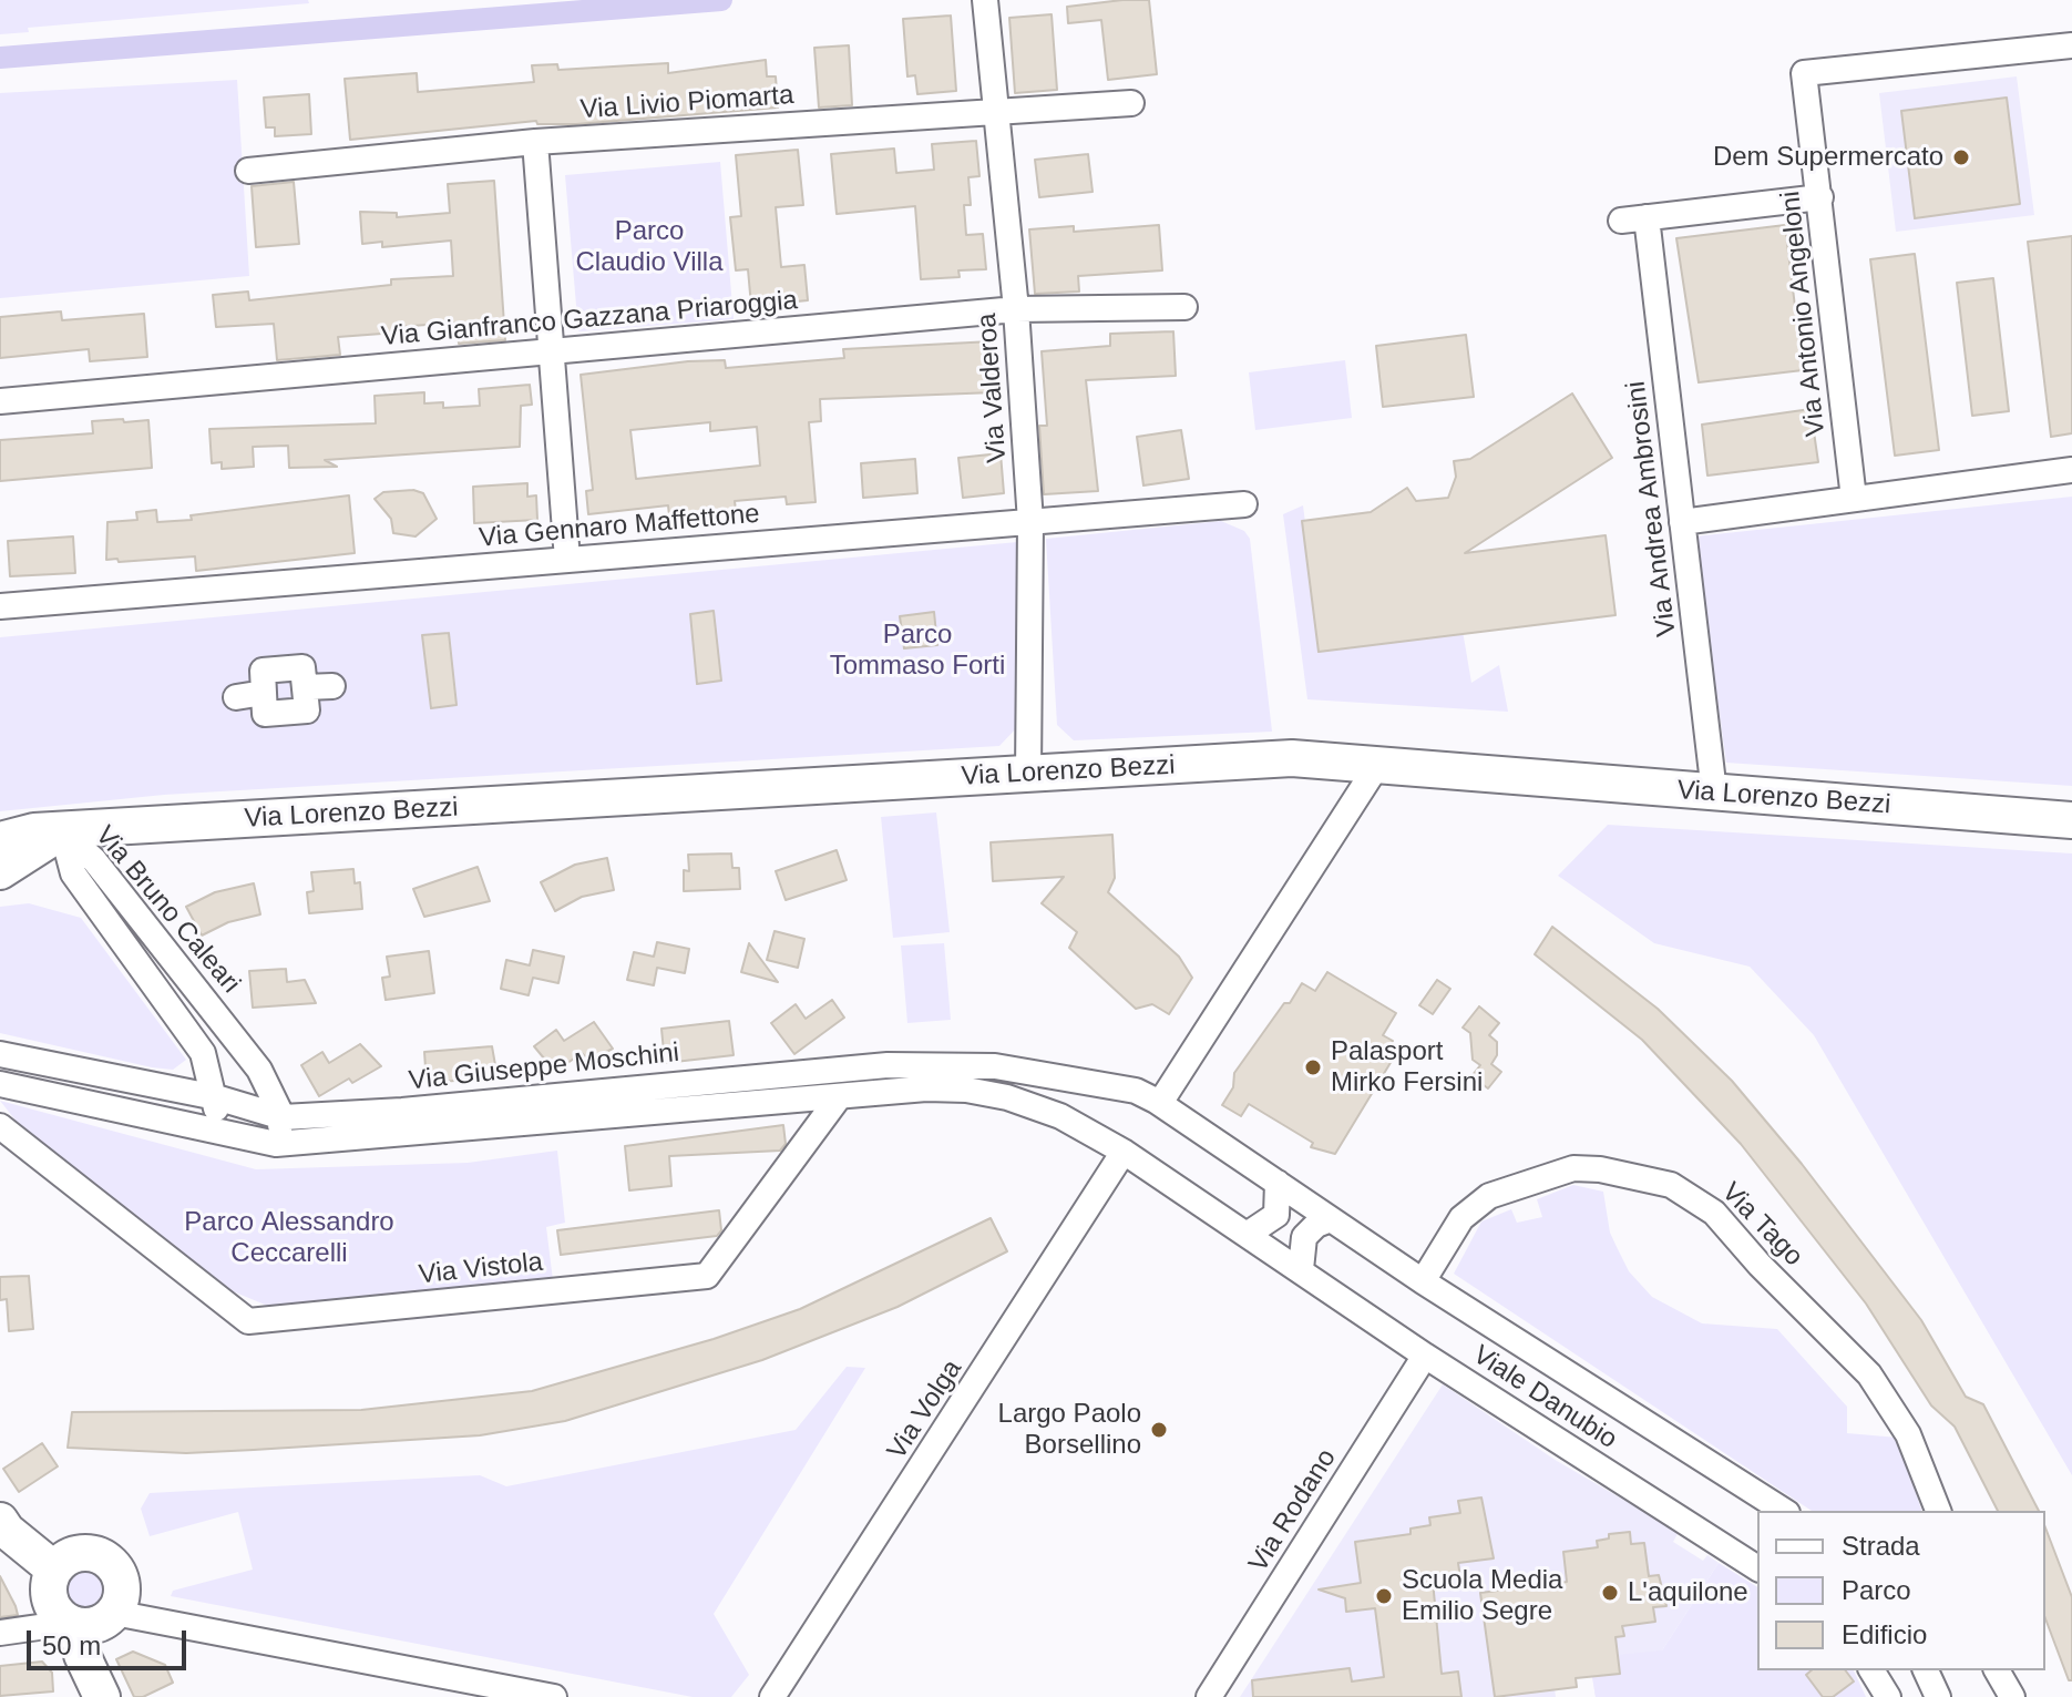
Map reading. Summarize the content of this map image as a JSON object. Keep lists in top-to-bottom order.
{
  "streets": {
    "street": [
      "Via Livio Piomarta",
      "Via Antonio Angeloni",
      "Via Gianfranco Gazzana Priaroggia",
      "Via Valderoa",
      "Via Andrea Ambrosini",
      "Via Gennaro Maffettone",
      "Via Lorenzo Bezzi",
      "Via Bruno Caleari",
      "Via Giuseppe Moschini",
      "Via Tago",
      "Via Vistola",
      "Viale Danubio",
      "Via Volga",
      "Via Rodano"
    ]
  },
  "crossings": [
    ["Via Livio Piomarta", "Via Valderoa"],
    ["Via Gianfranco Gazzana Priaroggia", "Via Valderoa"],
    ["Via Valderoa", "Via Gennaro Maffettone"],
    ["Via Valderoa", "Via Lorenzo Bezzi"],
    ["Via Andrea Ambrosini", "Via Lorenzo Bezzi"],
    ["Via Lorenzo Bezzi", "Via Bruno Caleari"],
    ["Via Bruno Caleari", "Via Giuseppe Moschini"],
    ["Via Giuseppe Moschini", "Via Vistola"],
    ["Via Giuseppe Moschini", "Viale Danubio"],
    ["Via Tago", "Viale Danubio"],
    ["Viale Danubio", "Via Volga"],
    ["Viale Danubio", "Via Rodano"]
  ],
  "parks": ["Parco Claudio Villa", "Parco Tommaso Forti", "Parco Alessandro Ceccarelli"],
  "places": [
    "Dem Supermercato",
    "Palasport Mirko Fersini",
    "Largo Paolo Borsellino",
    "L'aquilone",
    "Scuola Media Emilio Segre"
  ],
  "legend": ["Strada", "Parco", "Edificio"],
  "scale_bar": "50 m"
}
